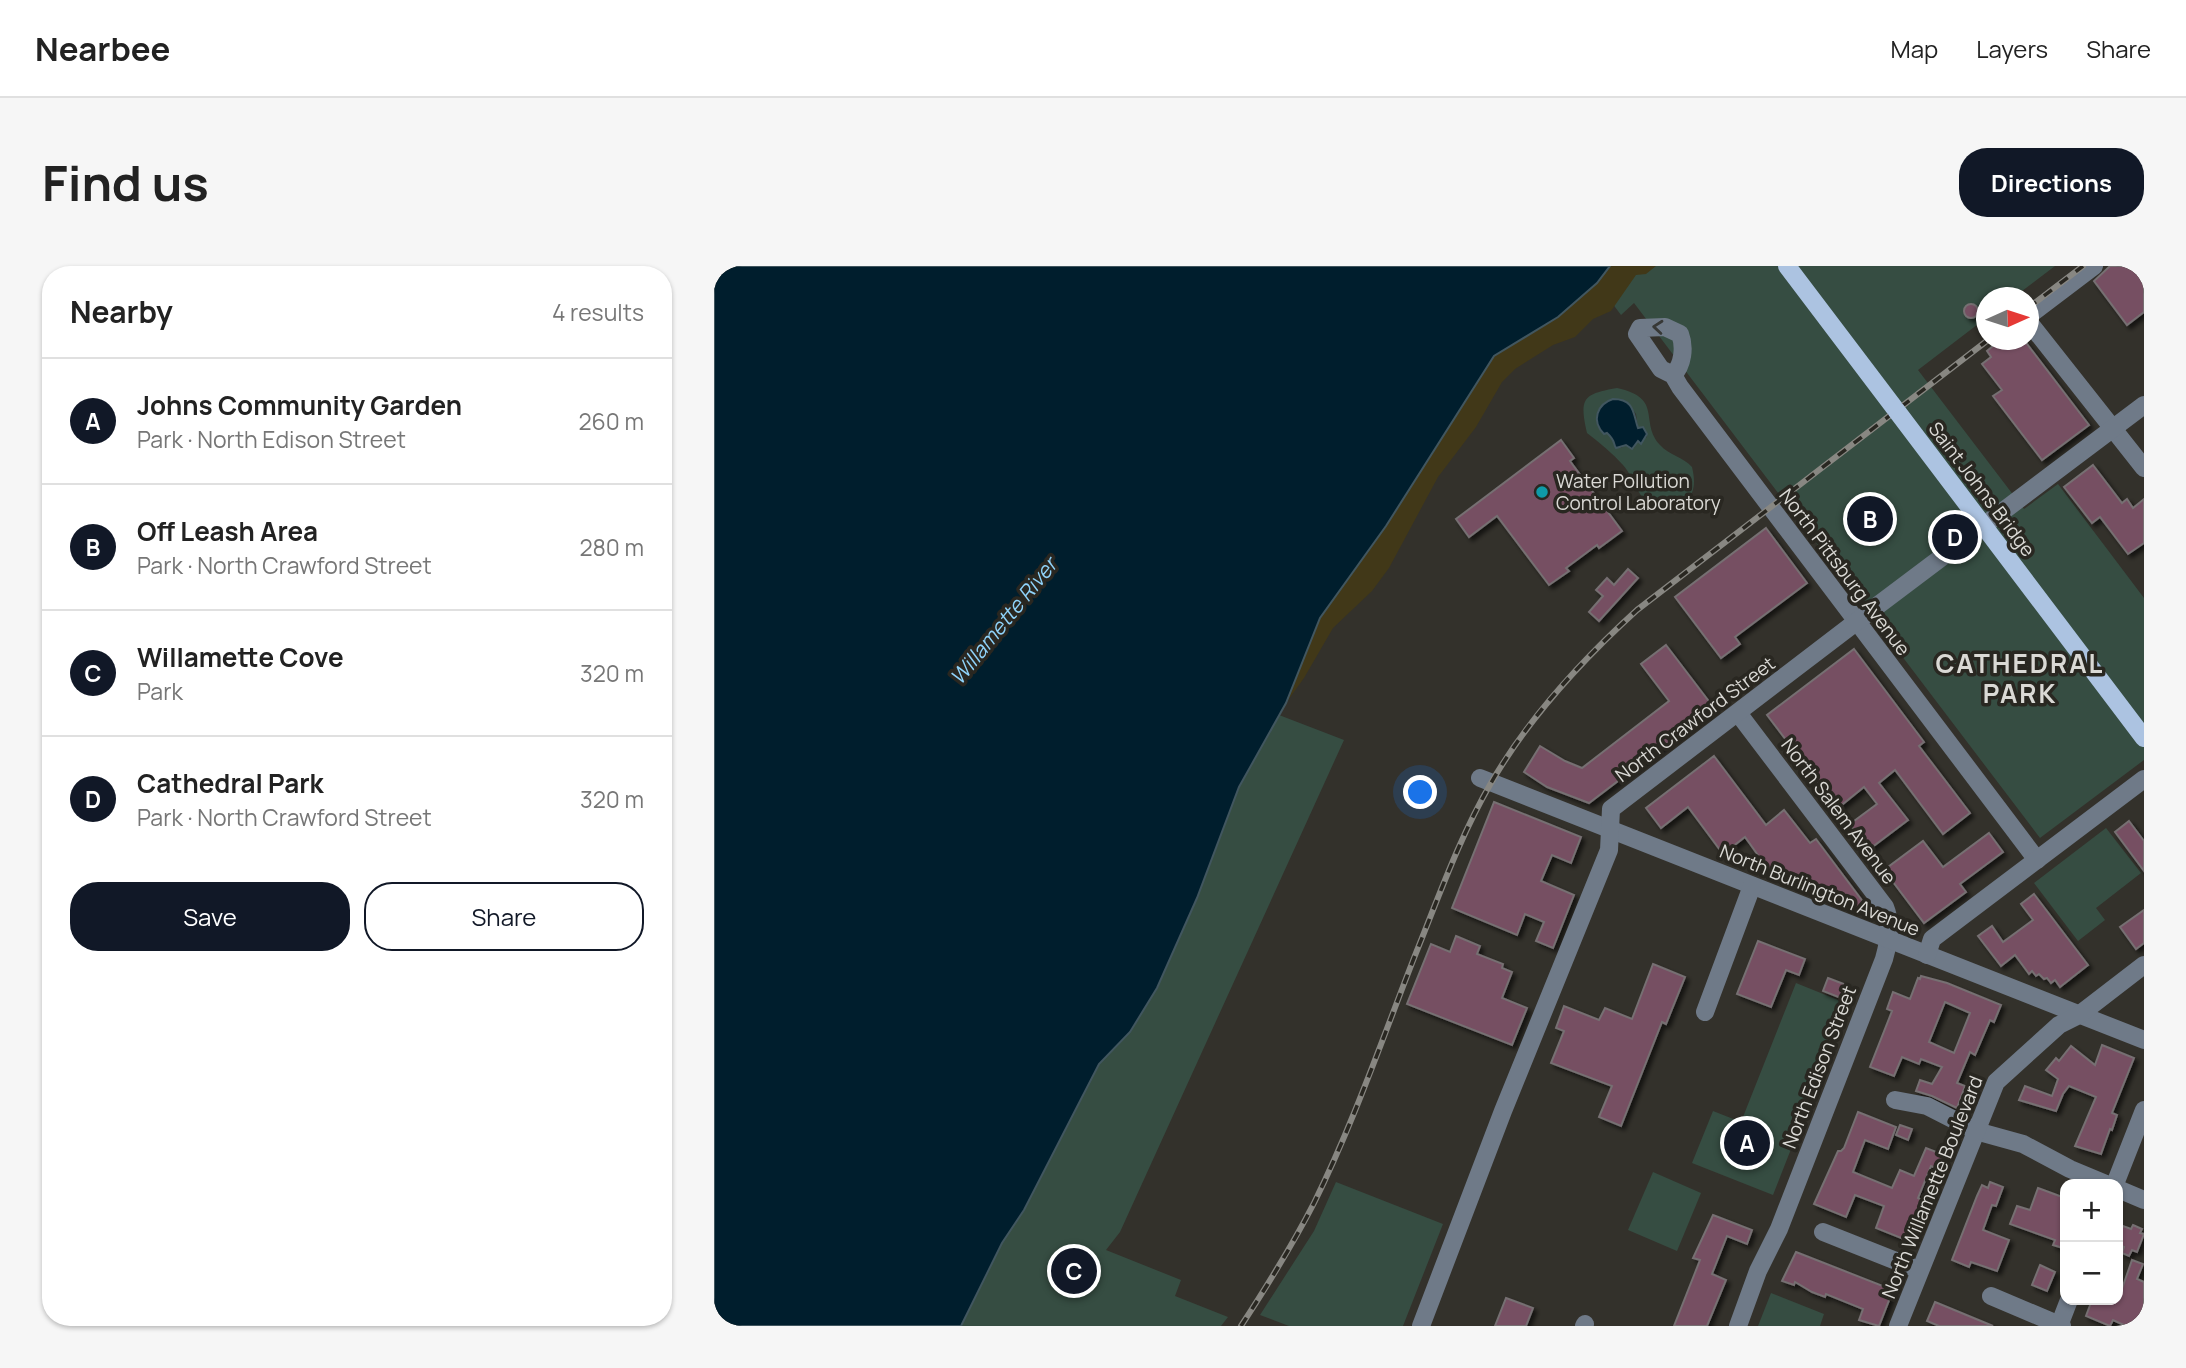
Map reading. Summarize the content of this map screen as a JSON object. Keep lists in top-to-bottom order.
{
  "streets": {
    "main road": ["Saint Johns Bridge"],
    "street": [
      "North Pittsburg Avenue",
      "North Crawford Street",
      "North Salem Avenue",
      "North Burlington Avenue",
      "North Edison Street",
      "North Willamette Boulevard"
    ]
  },
  "crossings": [
    ["North Pittsburg Avenue", "North Crawford Street"],
    ["North Crawford Street", "North Salem Avenue"],
    ["North Crawford Street", "North Burlington Avenue"],
    ["North Salem Avenue", "North Burlington Avenue"],
    ["North Salem Avenue", "North Edison Street"],
    ["North Burlington Avenue", "North Edison Street"],
    ["North Burlington Avenue", "North Willamette Boulevard"]
  ],
  "districts": ["CATHEDRAL PARK"],
  "water": ["Willamette River"],
  "places": ["Water Pollution Control Laboratory"],
  "north": "right",
  "page": {
    "header": "Nearbee",
    "nav": ["Map", "Layers", "Share"],
    "buttons": [
      "Directions",
      ["Save", "Share"]
    ],
    "title": "Find us",
    "heading": ["Nearby", "4 results"],
    "list": [
      {
        "mark": "A",
        "name": "Johns Community Garden",
        "note": "Park · North Edison Street",
        "value": "260 m"
      },
      {
        "mark": "B",
        "name": "Off Leash Area",
        "note": "Park · North Crawford Street",
        "value": "280 m"
      },
      {
        "mark": "C",
        "name": "Willamette Cove",
        "note": "Park",
        "value": "320 m"
      },
      {
        "mark": "D",
        "name": "Cathedral Park",
        "note": "Park · North Crawford Street",
        "value": "320 m"
      }
    ],
    "pins": [
      "B",
      "D",
      "A",
      "C"
    ],
    "map_buttons": ["+", "−"]
  }
}
